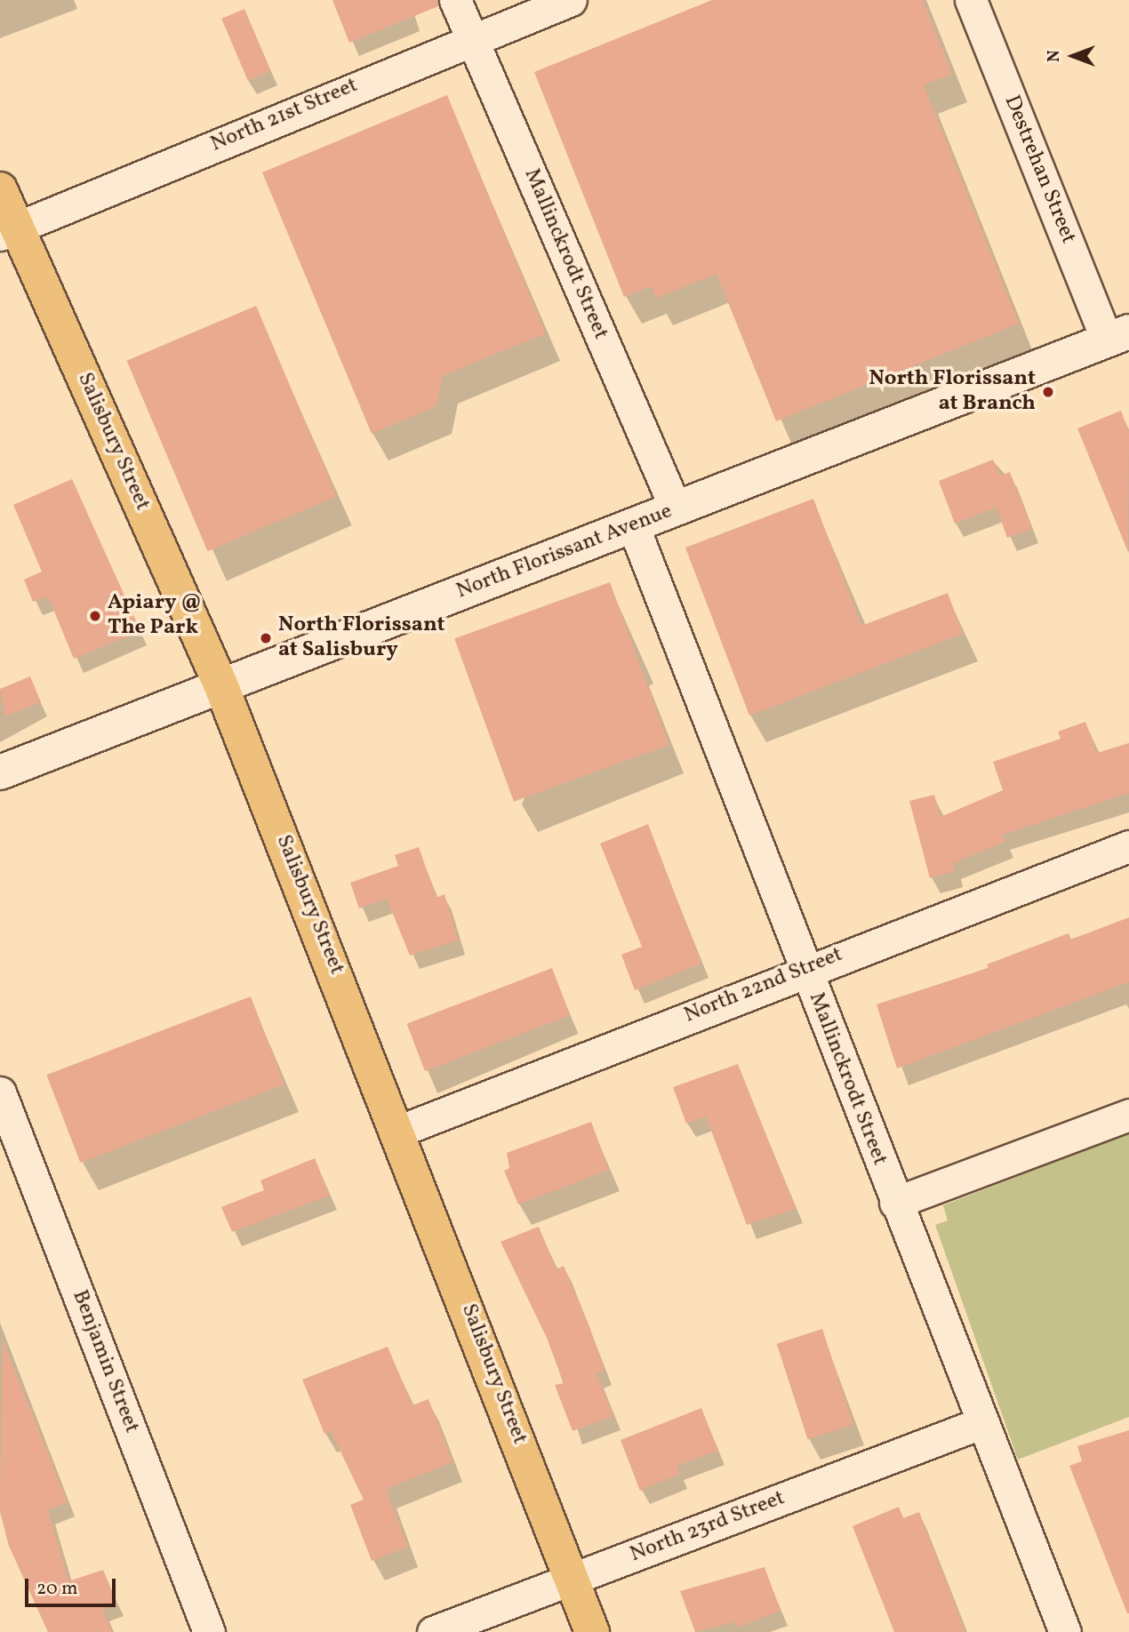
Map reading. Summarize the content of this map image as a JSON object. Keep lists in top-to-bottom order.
{
  "streets": {
    "main road": ["Salisbury Street", "North Florissant Avenue"],
    "street": [
      "North 21st Street",
      "Destrehan Street",
      "Mallinckrodt Street",
      "North 22nd Street",
      "Benjamin Street",
      "North 23rd Street"
    ]
  },
  "crossings": [
    ["North 21st Street", "Mallinckrodt Street"],
    ["North 21st Street", "Salisbury Street"],
    ["Destrehan Street", "North Florissant Avenue"],
    ["Mallinckrodt Street", "North Florissant Avenue"],
    ["Mallinckrodt Street", "North 22nd Street"],
    ["Mallinckrodt Street", "North 23rd Street"],
    ["Salisbury Street", "North Florissant Avenue"],
    ["Salisbury Street", "North 22nd Street"],
    ["Salisbury Street", "North 23rd Street"]
  ],
  "places": ["North Florissant at Branch", "Apiary @ The Park", "North Florissant at Salisbury"],
  "scale_bar": "20 m",
  "north": "left"
}
